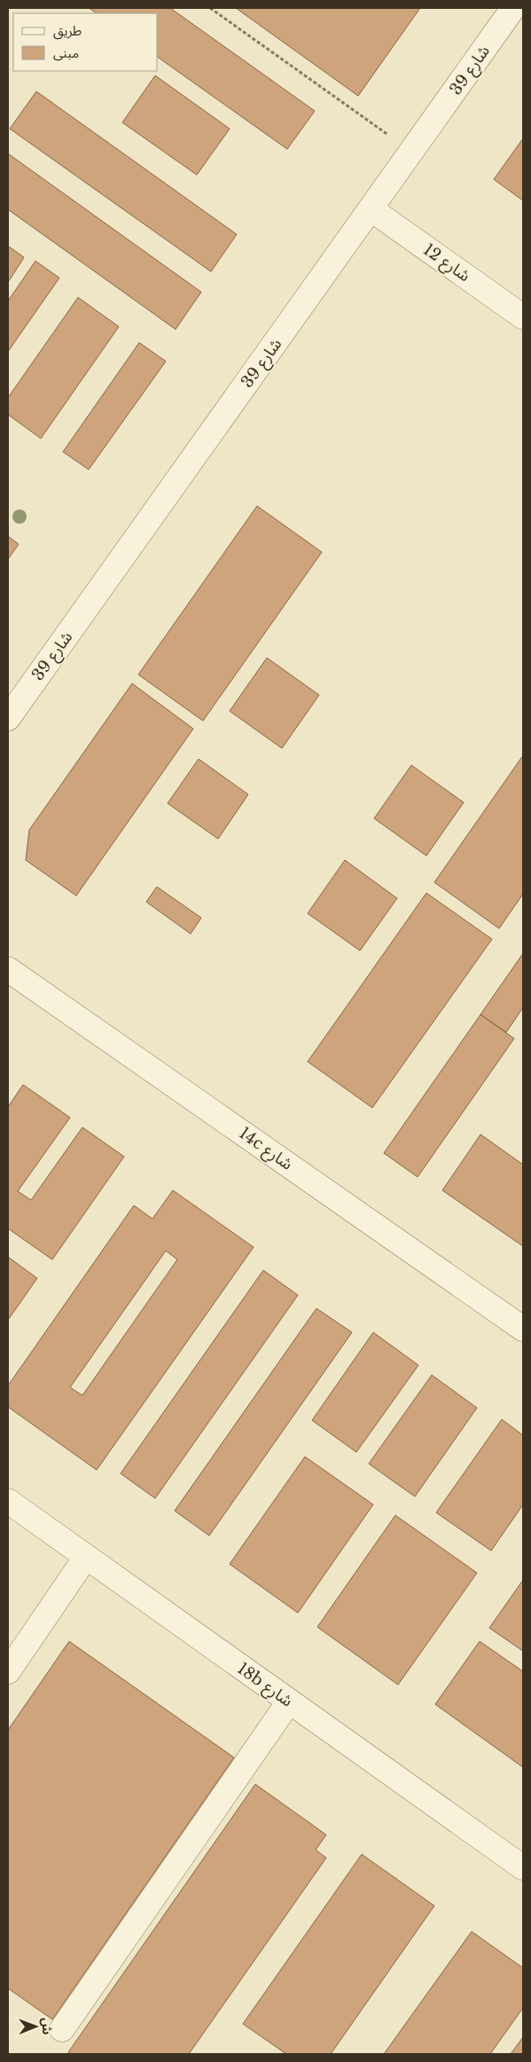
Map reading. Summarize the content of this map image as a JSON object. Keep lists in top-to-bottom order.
{
  "streets": {
    "street": [
      "شارع 39",
      "شارع 12",
      "14c شارع",
      "18b شارع"
    ]
  },
  "crossings": [
    ["شارع 39", "شارع 12"]
  ],
  "legend": ["طريق", "مبنى"],
  "north": "right"
}
